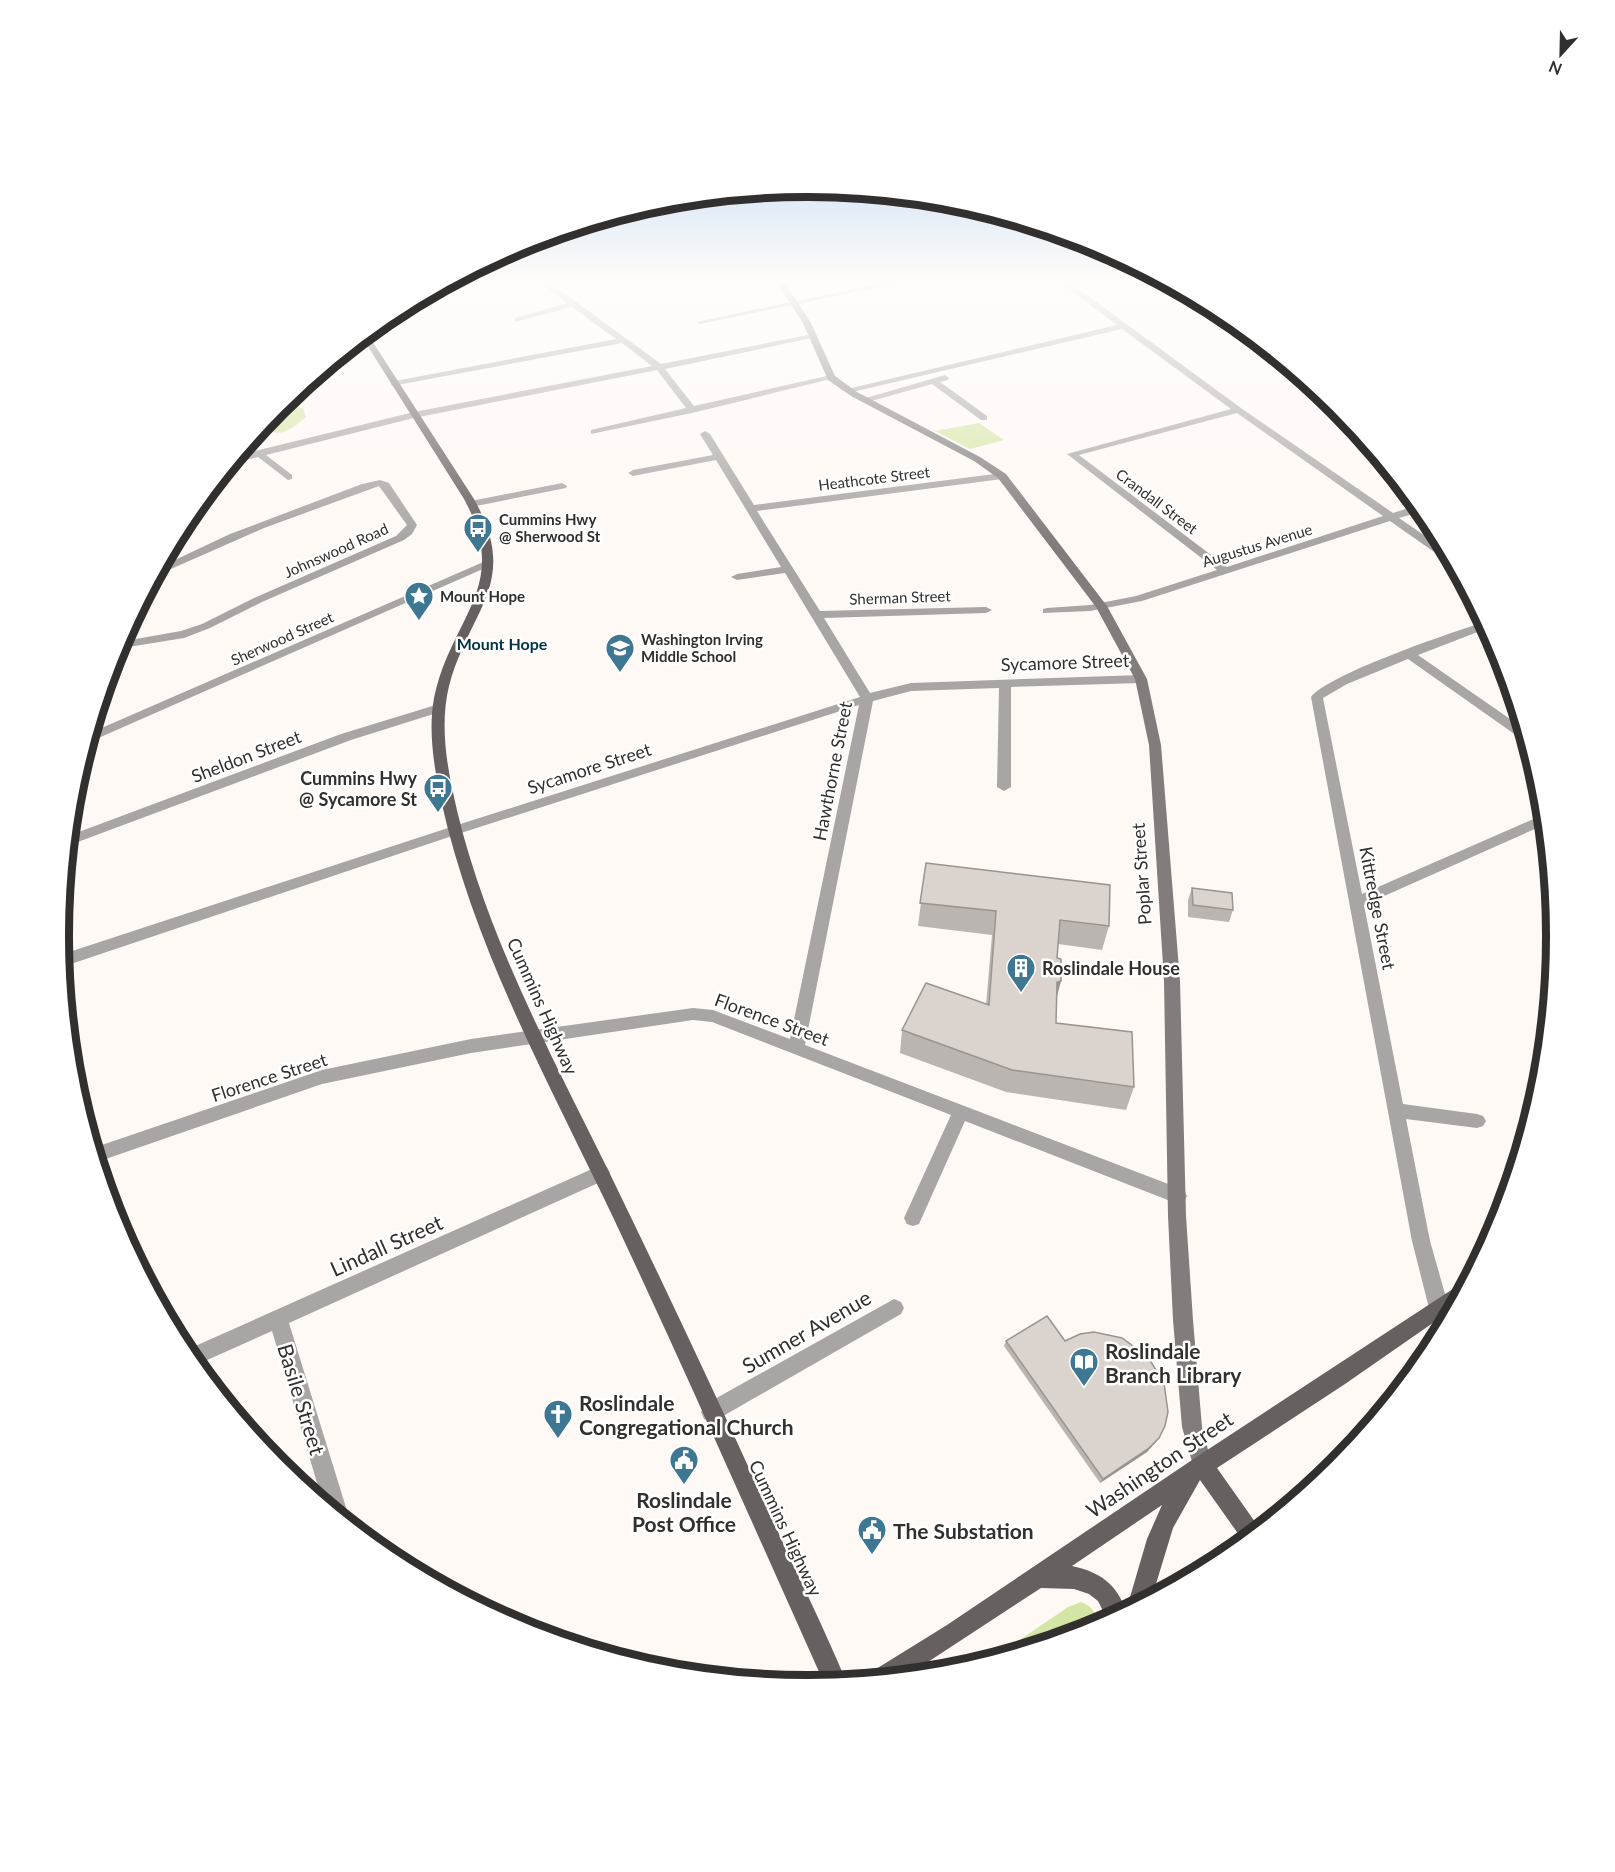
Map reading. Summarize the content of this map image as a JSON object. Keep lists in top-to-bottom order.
{
  "streets": {
    "main road": ["Cummins Highway", "Washington Street"],
    "street": [
      "Heathcote Street",
      "Crandall Street",
      "Augustus Avenue",
      "Johnswood Road",
      "Sherman Street",
      "Sherwood Street",
      "Sycamore Street",
      "Sheldon Street",
      "Hawthorne Street",
      "Poplar Street",
      "Kittredge Street",
      "Florence Street",
      "Lindall Street",
      "Sumner Avenue",
      "Basile Street"
    ]
  },
  "crossings": [
    ["Heathcote Street", "Hawthorne Street"],
    ["Heathcote Street", "Poplar Street"],
    ["Crandall Street", "Augustus Avenue"],
    ["Augustus Avenue", "Poplar Street"],
    ["Sherman Street", "Hawthorne Street"],
    ["Sherwood Street", "Cummins Highway"],
    ["Sycamore Street", "Hawthorne Street"],
    ["Sycamore Street", "Poplar Street"],
    ["Sycamore Street", "Cummins Highway"],
    ["Sheldon Street", "Cummins Highway"],
    ["Hawthorne Street", "Florence Street"],
    ["Poplar Street", "Florence Street"],
    ["Poplar Street", "Washington Street"],
    ["Kittredge Street", "Washington Street"],
    ["Cummins Highway", "Florence Street"],
    ["Cummins Highway", "Lindall Street"],
    ["Cummins Highway", "Sumner Avenue"],
    ["Lindall Street", "Basile Street"]
  ],
  "districts": ["Mount Hope"],
  "places": {
    "bus stop": ["Cummins Hwy @ Sherwood St", "Cummins Hwy @ Sycamore St"],
    "place": ["Mount Hope"],
    "school or university": ["Washington Irving Middle School"],
    "building": ["Roslindale House"],
    "library": ["Roslindale Branch Library"],
    "church": ["Roslindale Congregational Church"],
    "public building": ["Roslindale Post Office", "The Substation"]
  },
  "north": "bottom"
}
